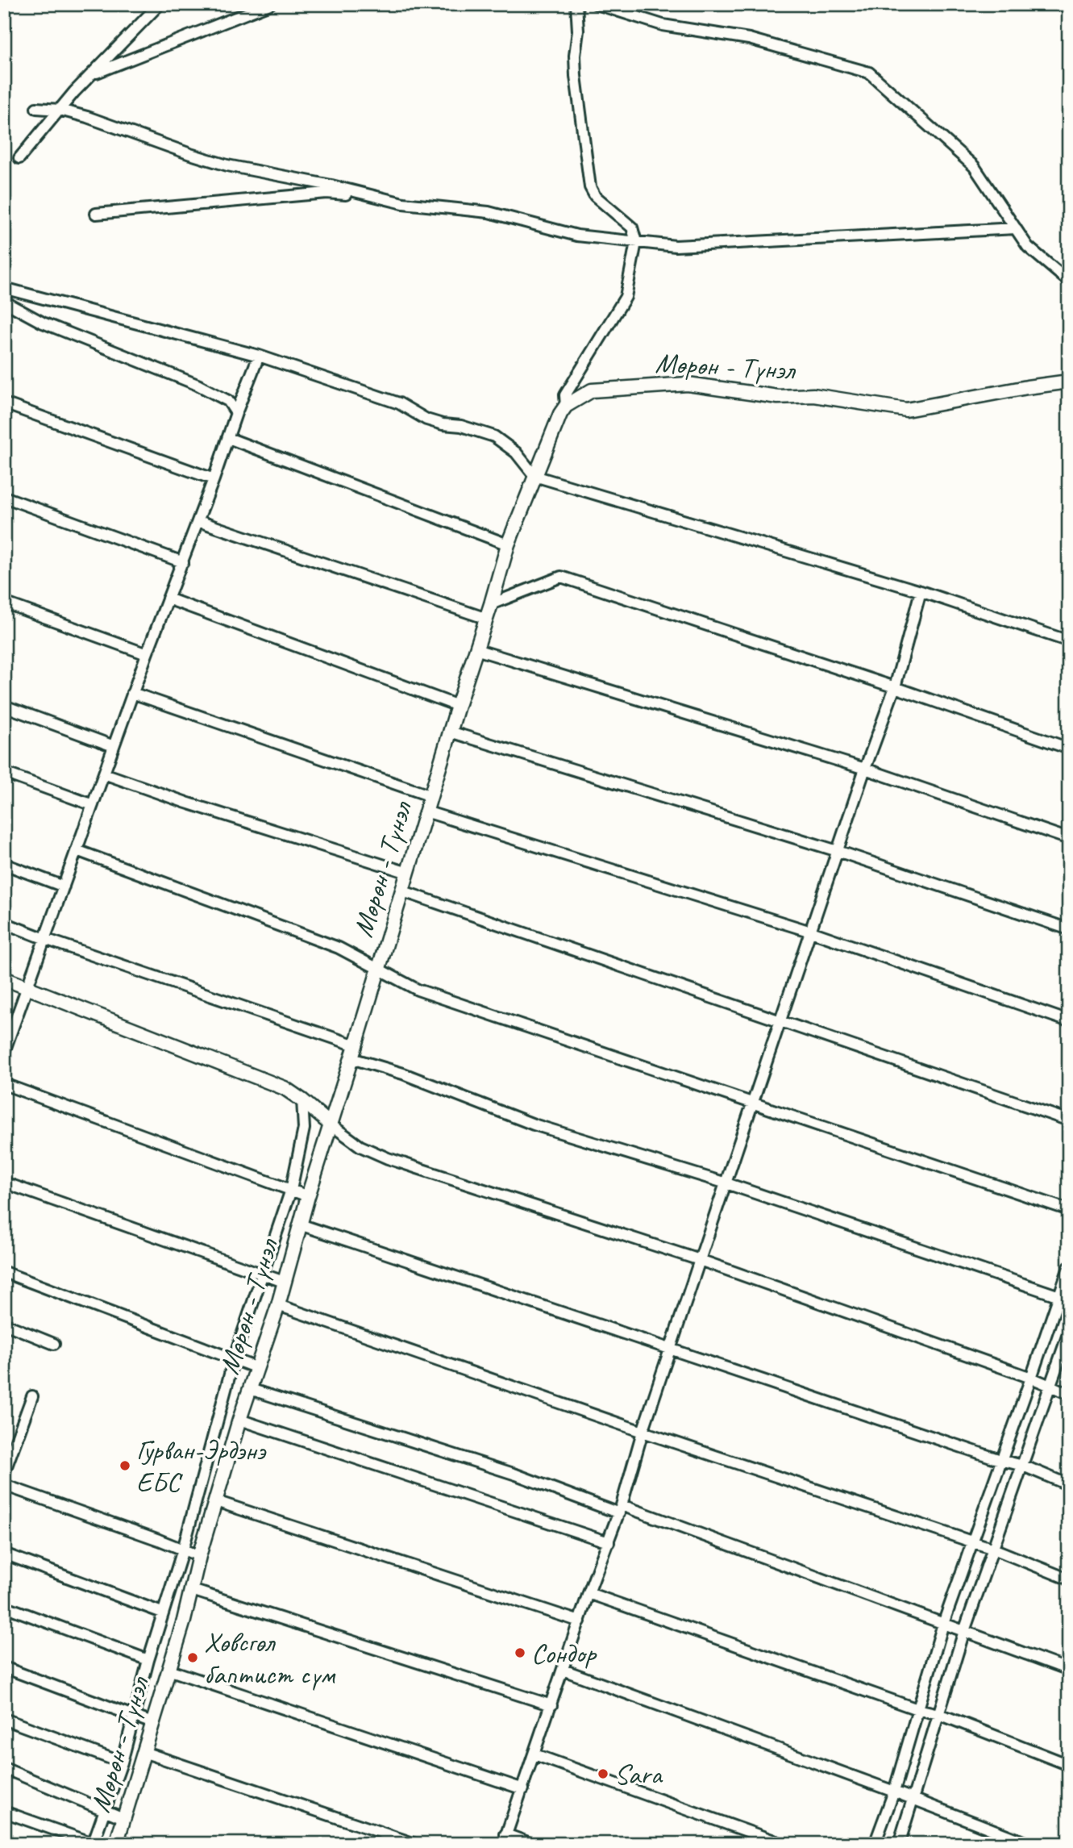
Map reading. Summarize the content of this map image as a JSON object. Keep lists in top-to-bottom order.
{
  "streets": {
    "street": ["Мөрөн - Түнэл"]
  },
  "places": [
    "Гурван-Эрдэнэ ЕБС",
    "Сондор",
    "Хөвсгөл баптист сүм",
    "Sara"
  ]
}
